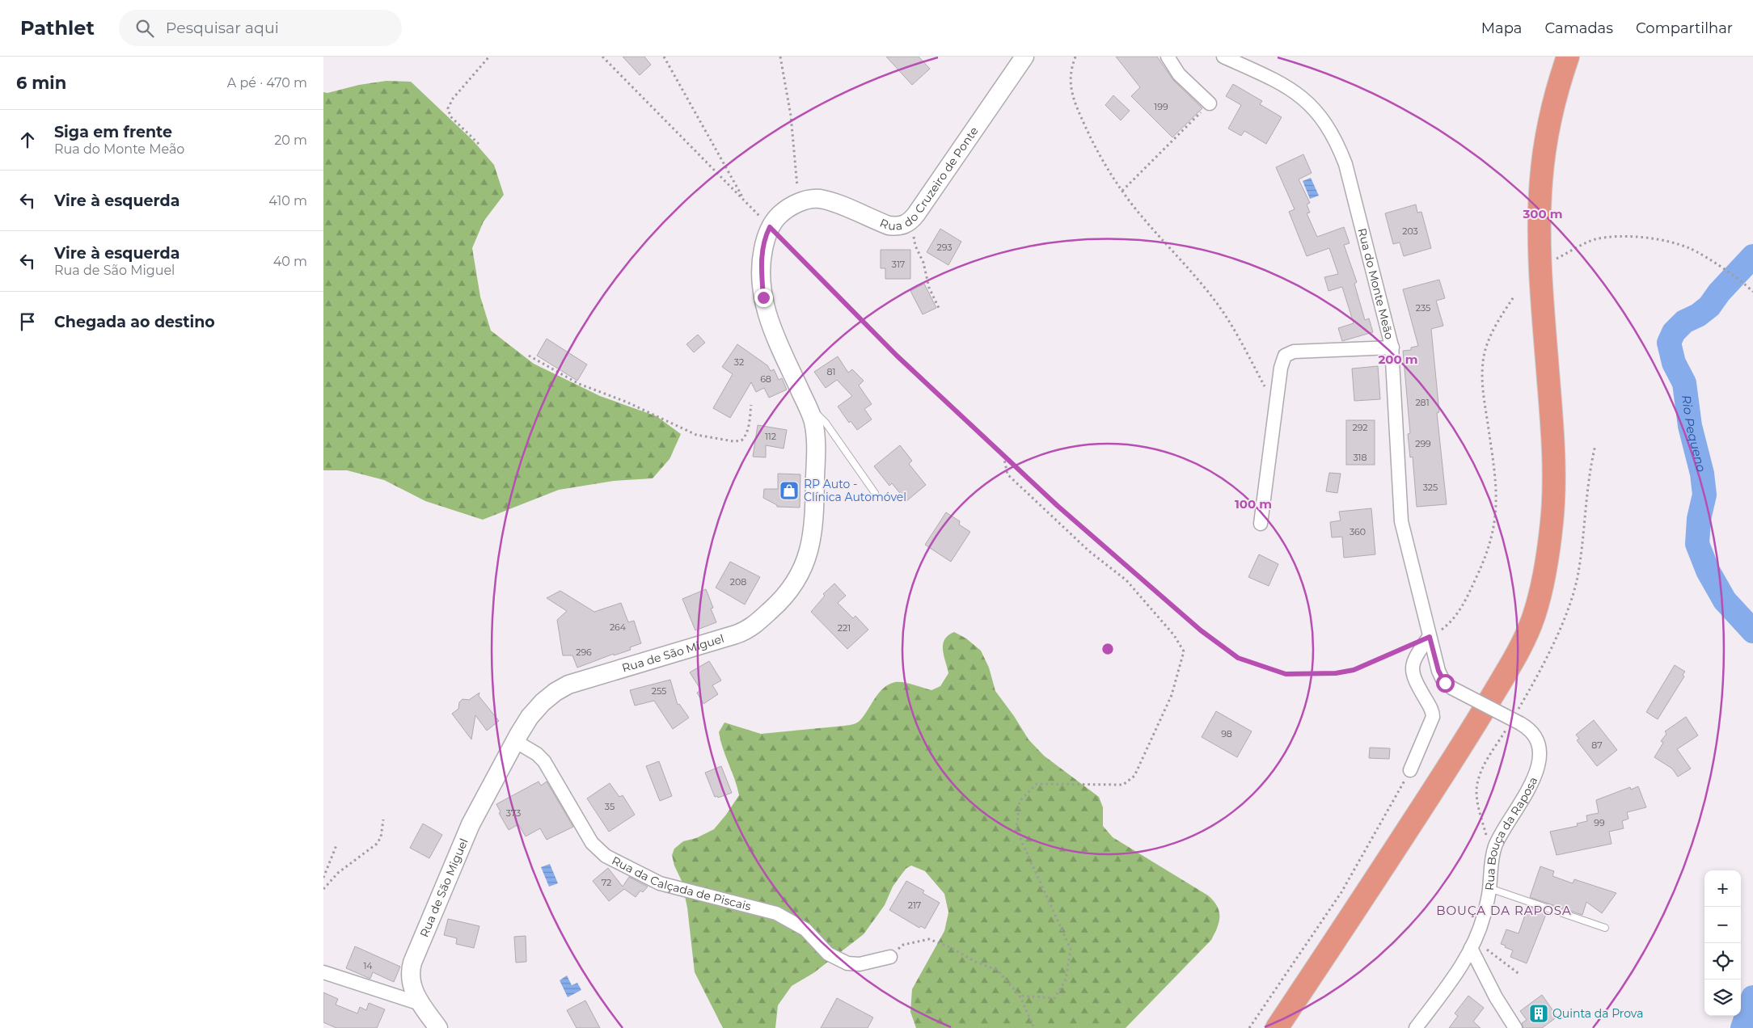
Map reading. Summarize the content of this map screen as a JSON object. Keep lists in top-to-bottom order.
{
  "streets": {
    "street": [
      "Rua do Cruzeiro de Ponte",
      "Rua do Monte Meão",
      "Rua de São Miguel",
      "Rua Bouça da Raposa",
      "Rua da Calçada de Piscais"
    ]
  },
  "crossings": [
    ["Rua do Cruzeiro de Ponte", "Rua de São Miguel"],
    ["Rua do Monte Meão", "Rua Bouça da Raposa"],
    ["Rua de São Miguel", "Rua da Calçada de Piscais"]
  ],
  "districts": ["BOUÇA DA RAPOSA"],
  "water": ["Rio Pequeno"],
  "places": {
    "shop": ["RP Auto - Clínica Automóvel"],
    "building": ["Quinta da Prova"]
  },
  "house_numbers": [
    "199",
    "203",
    "293",
    "317",
    "235",
    "32",
    "81",
    "68",
    "281",
    "292",
    "112",
    "299",
    "318",
    "325",
    "360",
    "208",
    "264",
    "221",
    "296",
    "255",
    "98",
    "87",
    "35",
    "373",
    "99",
    "72",
    "217",
    "14"
  ],
  "page": {
    "header": "Pathlet",
    "search": "Pesquisar aqui",
    "nav": ["Mapa", "Camadas", "Compartilhar"],
    "heading": ["6 min", "A pé · 470 m"],
    "list": [
      ["Siga em frente", "Rua do Monte Meão", "20 m"],
      ["Vire à esquerda", "410 m"],
      ["Vire à esquerda", "Rua de São Miguel", "40 m"],
      "Chegada ao destino"
    ],
    "map_buttons": ["+", "−"]
  },
  "rings": ["300 m", "200 m", "100 m"]
}
